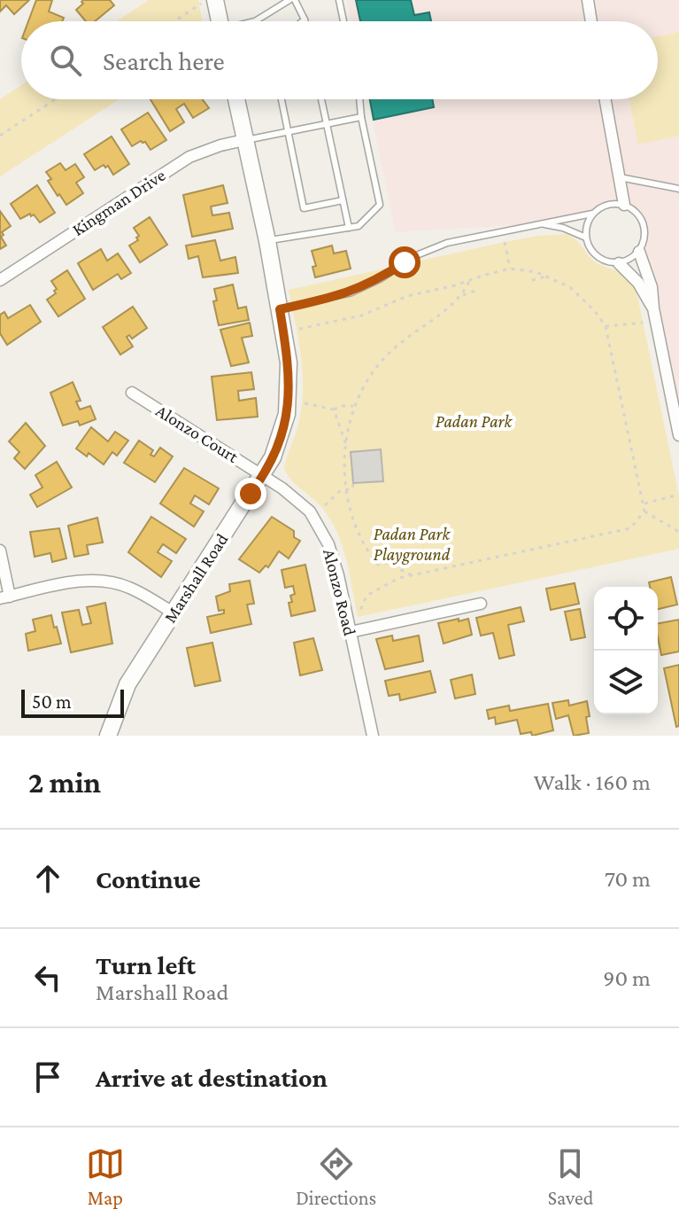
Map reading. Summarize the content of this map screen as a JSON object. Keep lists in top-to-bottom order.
{
  "streets": {
    "street": [
      "Kingman Drive",
      "Alonzo Court",
      "Marshall Road",
      "Alonzo Road"
    ]
  },
  "crossings": [
    ["Kingman Drive", "Marshall Road"],
    ["Alonzo Court", "Marshall Road"],
    ["Alonzo Court", "Alonzo Road"],
    ["Marshall Road", "Alonzo Road"]
  ],
  "parks": ["Padan Park", "Padan Park Playground"],
  "scale_bar": "50 m",
  "page": {
    "search": "Search here",
    "scale": "50 m",
    "heading": ["2 min", "Walk · 160 m"],
    "list": [
      ["Continue", "70 m"],
      ["Turn left", "Marshall Road", "90 m"],
      "Arrive at destination"
    ],
    "nav": ["Map", "Directions", "Saved"]
  }
}
